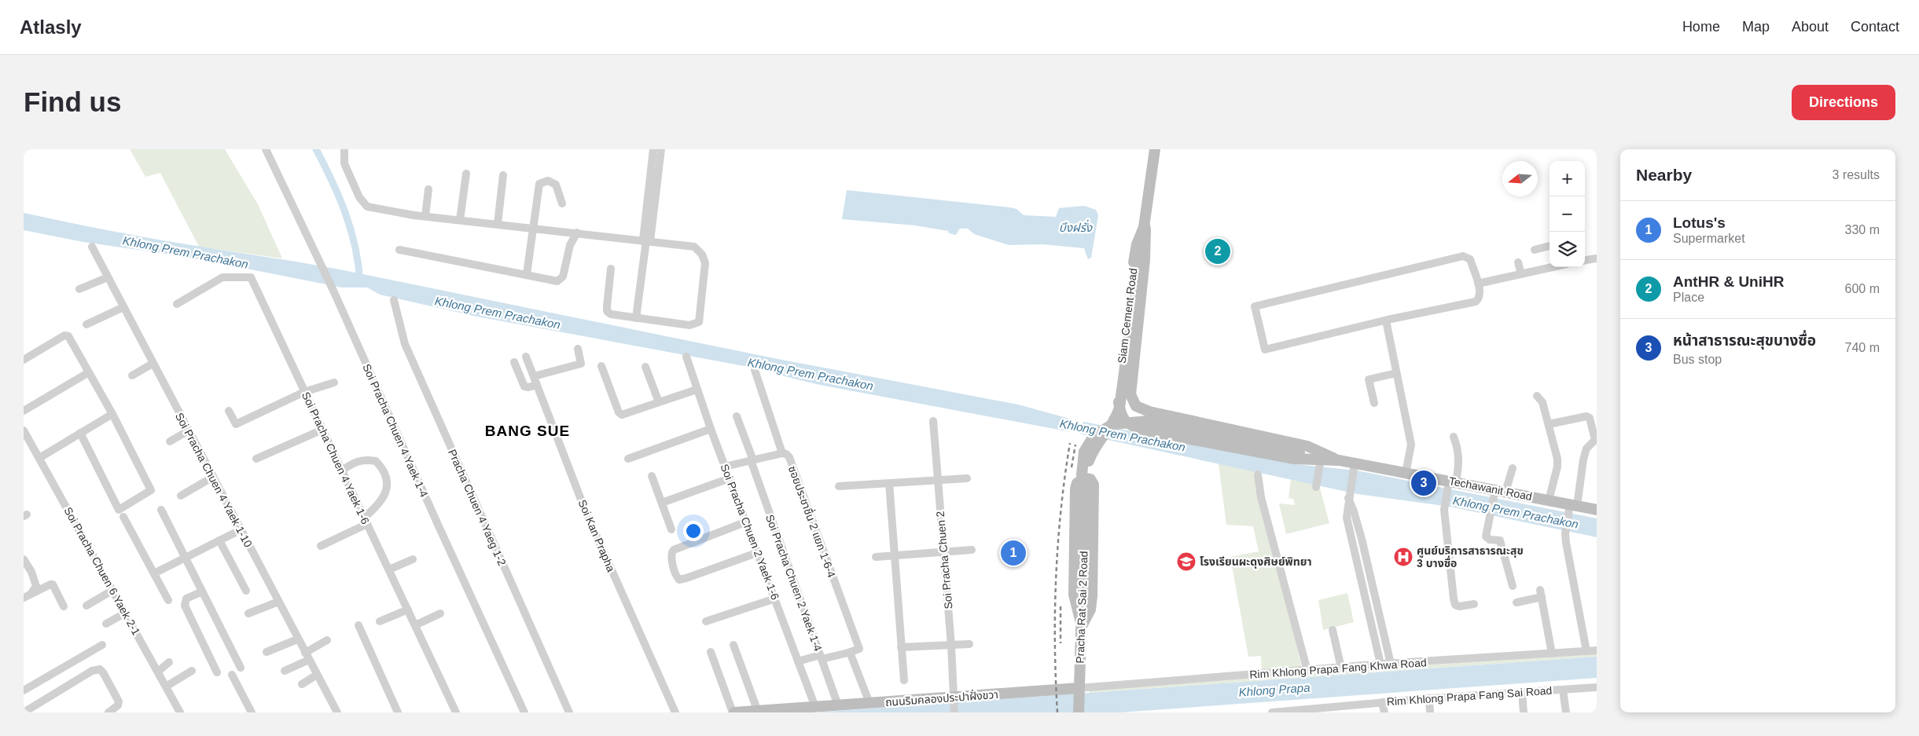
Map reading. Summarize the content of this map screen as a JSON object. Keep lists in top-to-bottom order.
{
  "streets": {
    "street": [
      "Siam Cement Road",
      "Soi Pracha Chuen 4 Yaek 1-4",
      "Soi Pracha Chuen 4 Yaek 1-6",
      "Soi Pracha Chuen 4 Yaek 1-10",
      "Techawanit Road",
      "Pracha Chuen 4 Yaeg 1-2",
      "ซอยประชาชื่น 2 แยก 1-6-4",
      "Soi Pracha Chuen 2 Yaek 1-6",
      "Soi Kan Prapha",
      "Soi Pracha Chuen 2",
      "Soi Pracha Chuen 6 Yaek 2-1",
      "Soi Pracha Chuen 2 Yaek 1-4",
      "Pracha Rat Sai 2 Road",
      "Rim Khlong Prapa Fang Khwa Road",
      "Rim Khlong Prapa Fang Sai Road",
      "ถนนริมคลองประปาฝั่งขวา"
    ]
  },
  "crossings": [
    ["Siam Cement Road", "Techawanit Road"],
    ["Siam Cement Road", "Pracha Rat Sai 2 Road"],
    ["Techawanit Road", "Pracha Rat Sai 2 Road"],
    ["ซอยประชาชื่น 2 แยก 1-6-4", "Soi Pracha Chuen 2 Yaek 1-6"],
    ["ซอยประชาชื่น 2 แยก 1-6-4", "Soi Pracha Chuen 2 Yaek 1-4"],
    ["Soi Pracha Chuen 2 Yaek 1-6", "ถนนริมคลองประปาฝั่งขวา"],
    ["Soi Pracha Chuen 2", "ถนนริมคลองประปาฝั่งขวา"],
    ["Soi Pracha Chuen 2 Yaek 1-4", "ถนนริมคลองประปาฝั่งขวา"],
    ["Pracha Rat Sai 2 Road", "Rim Khlong Prapa Fang Khwa Road"],
    ["Pracha Rat Sai 2 Road", "ถนนริมคลองประปาฝั่งขวา"],
    ["Rim Khlong Prapa Fang Khwa Road", "ถนนริมคลองประปาฝั่งขวา"]
  ],
  "districts": ["BANG SUE"],
  "water": ["บึงฝรั่ง", "Khlong Prem Prachakon", "Khlong Prapa"],
  "places": {
    "hospital": ["ศูนย์บริการสาธารณะสุข 3 บางซื่อ"],
    "school or university": ["โรงเรียนผะดุงศิษย์พิทยา"]
  },
  "north": "left",
  "page": {
    "header": "Atlasly",
    "nav": [
      "Home",
      "Map",
      "About",
      "Contact"
    ],
    "buttons": "Directions",
    "title": "Find us",
    "heading": ["Nearby", "3 results"],
    "map_buttons": ["+", "−"],
    "list": [
      {
        "mark": "1",
        "name": "Lotus's",
        "note": "Supermarket",
        "value": "330 m"
      },
      {
        "mark": "2",
        "name": "AntHR & UniHR",
        "note": "Place",
        "value": "600 m"
      },
      {
        "mark": "3",
        "name": "หน้าสาธารณะสุขบางซื่อ",
        "note": "Bus stop",
        "value": "740 m"
      }
    ],
    "pins": ["2", "3", "1"]
  }
}
